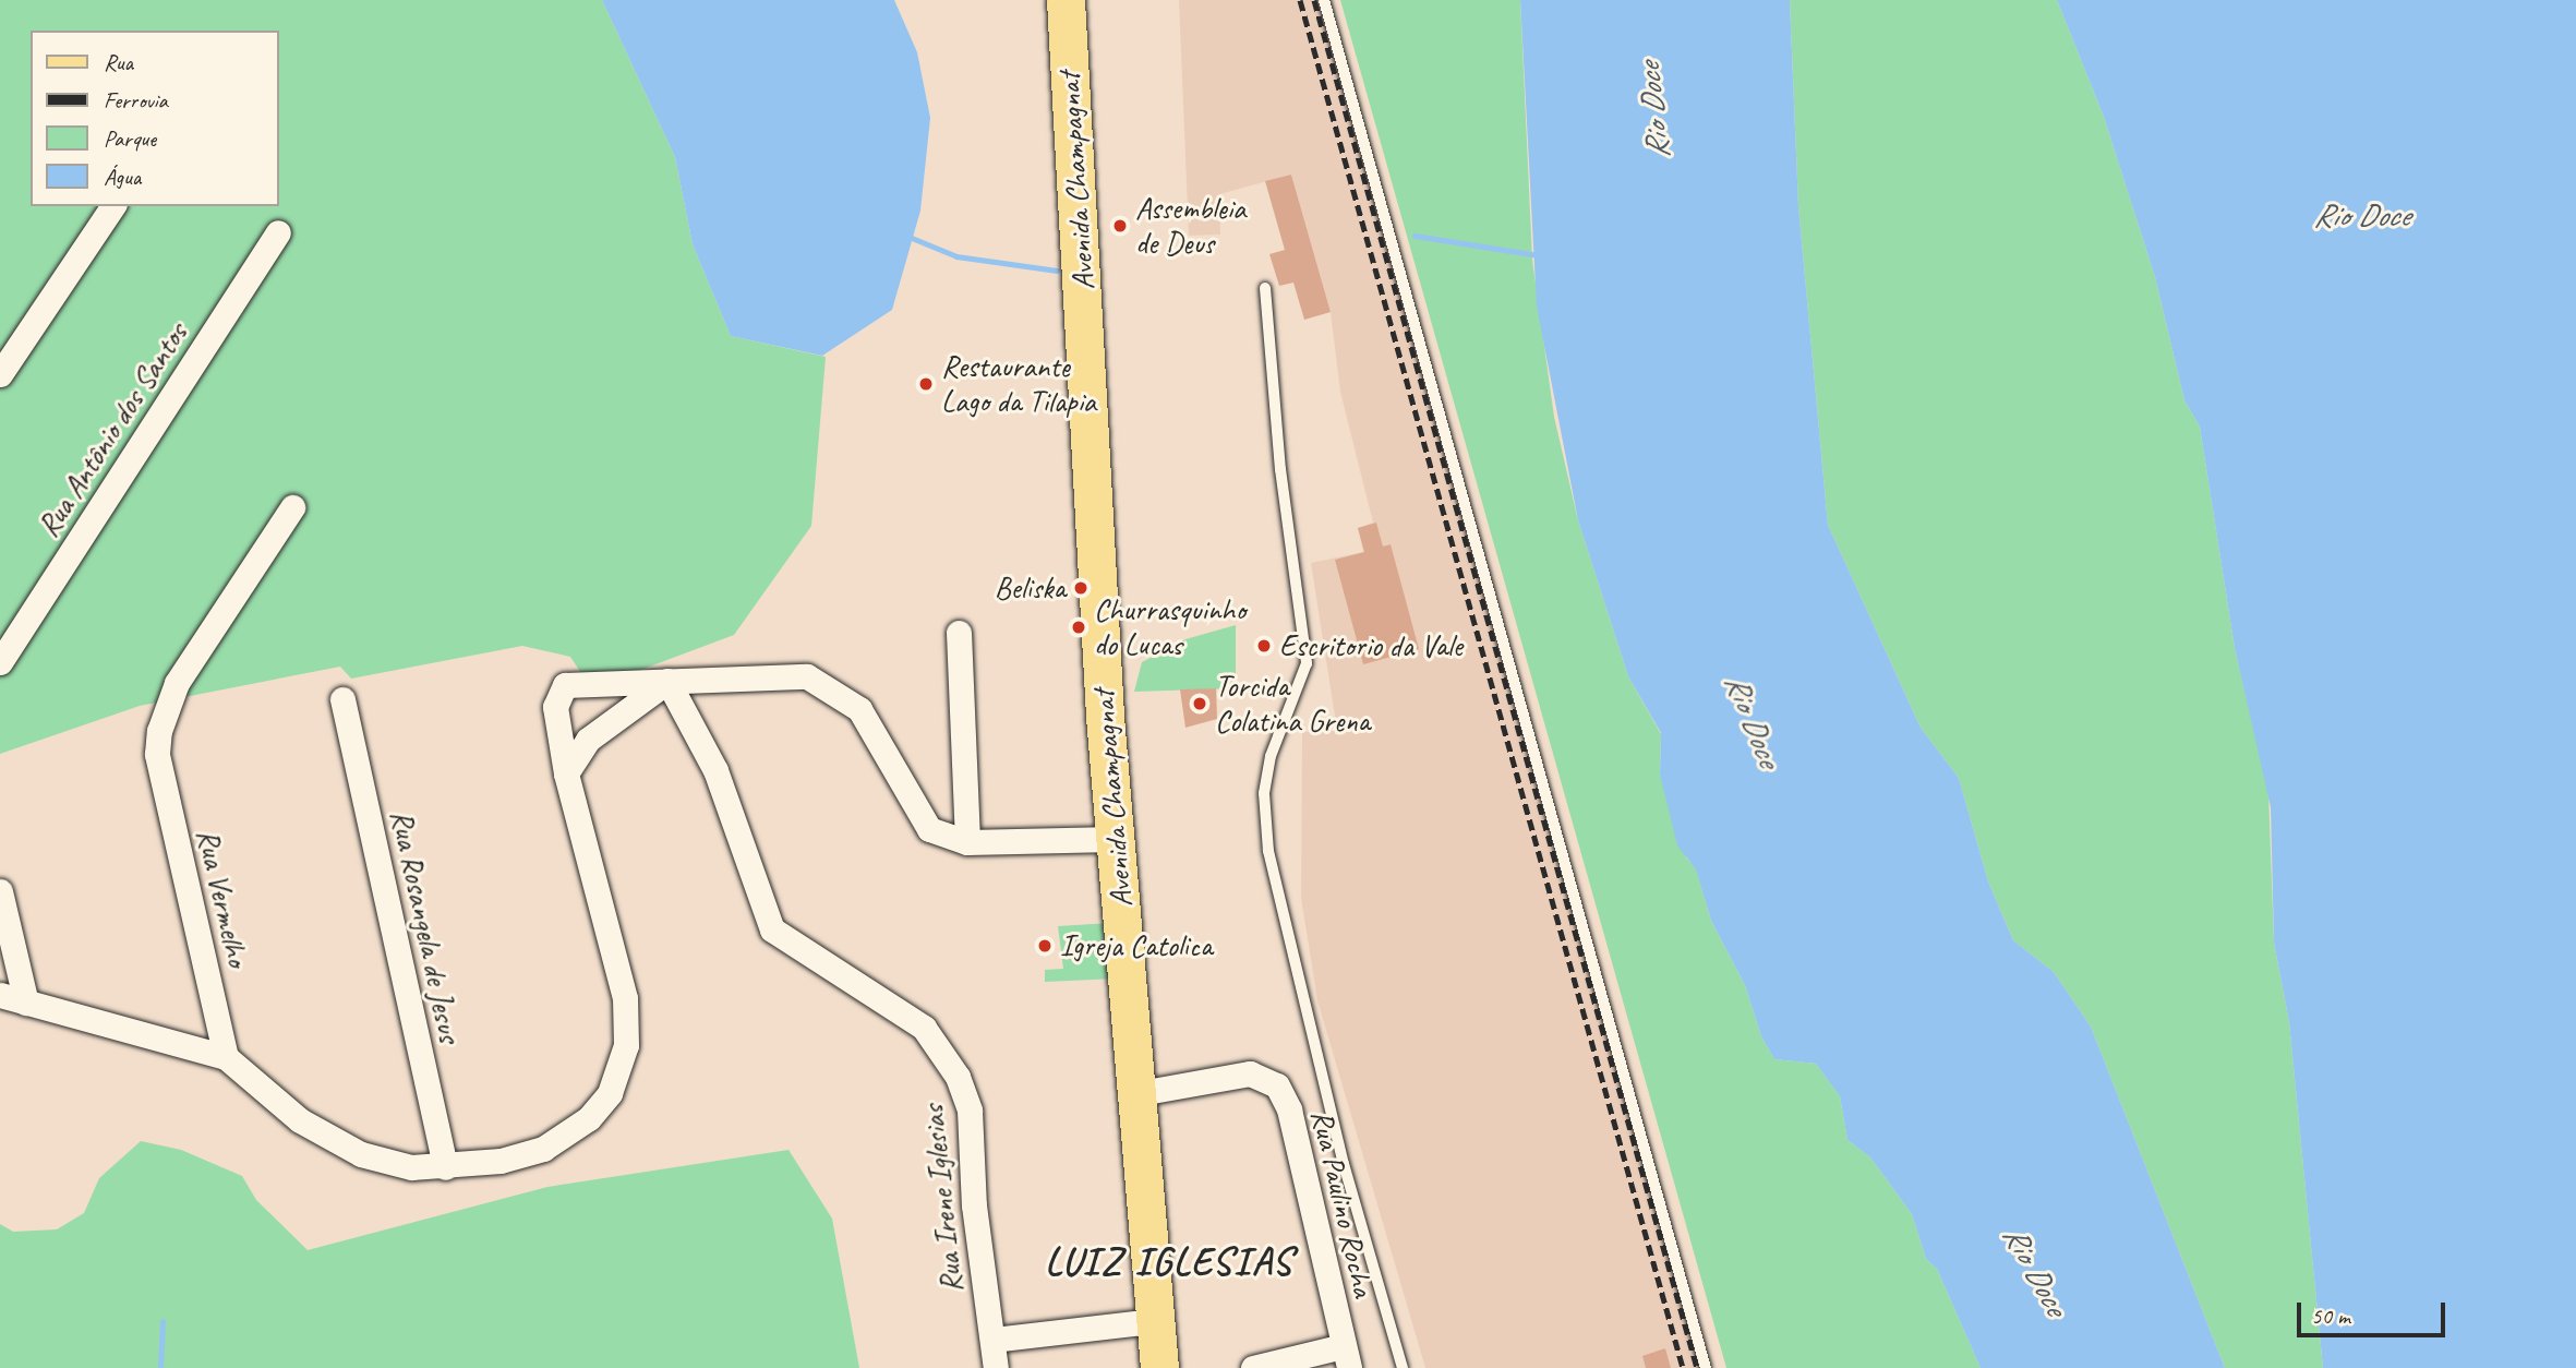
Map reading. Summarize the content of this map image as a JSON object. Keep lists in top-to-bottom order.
{
  "streets": {
    "main road": ["Avenida Champagnat"],
    "street": [
      "Rua Antônio dos Santos",
      "Rua Vermelho",
      "Rua Rosangela de Jesus",
      "Rua Irene Iglesias",
      "Rua Paulino Rocha"
    ]
  },
  "crossings": [
    ["Avenida Champagnat", "Rua Paulino Rocha"]
  ],
  "districts": ["LUIZ IGLESIAS"],
  "water": ["Rio Doce"],
  "places": [
    "Assembleia de Deus",
    "Restaurante Lago da Tilapia",
    "Beliska",
    "Churrasquinho do Lucas",
    "Escritorio da Vale",
    "Torcida Colatina Grena",
    "Igreja Catolica"
  ],
  "legend": [
    "Rua",
    "Ferrovia",
    "Parque",
    "Água"
  ],
  "scale_bar": "50 m"
}
